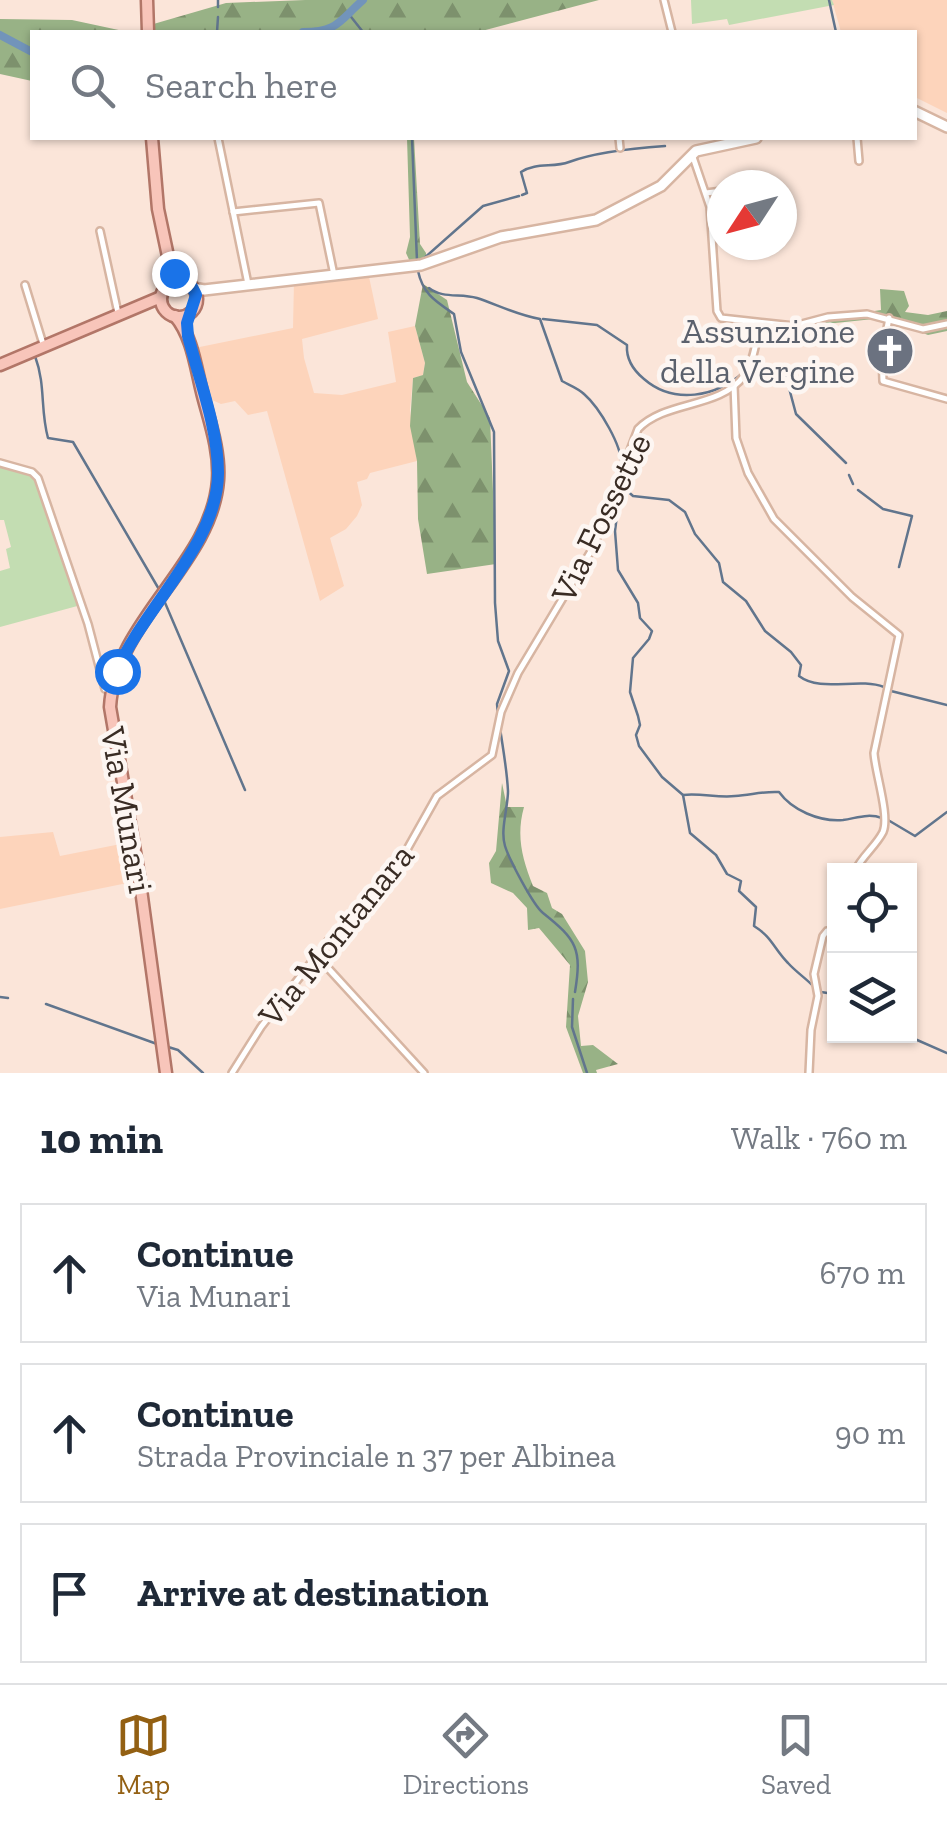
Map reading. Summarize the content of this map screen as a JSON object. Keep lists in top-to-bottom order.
{
  "streets": {
    "main road": ["Via Munari"],
    "street": ["Via Fossette", "Via Montanara"]
  },
  "crossings": [
    ["Via Fossette", "Via Montanara"]
  ],
  "places": {
    "church": ["Assunzione della Vergine"]
  },
  "north": "bottom left",
  "page": {
    "search": "Search here",
    "heading": ["10 min", "Walk · 760 m"],
    "list": [
      ["Continue", "Via Munari", "670 m"],
      ["Continue", "Strada Provinciale n 37 per Albinea", "90 m"],
      "Arrive at destination"
    ],
    "nav": ["Map", "Directions", "Saved"]
  }
}
